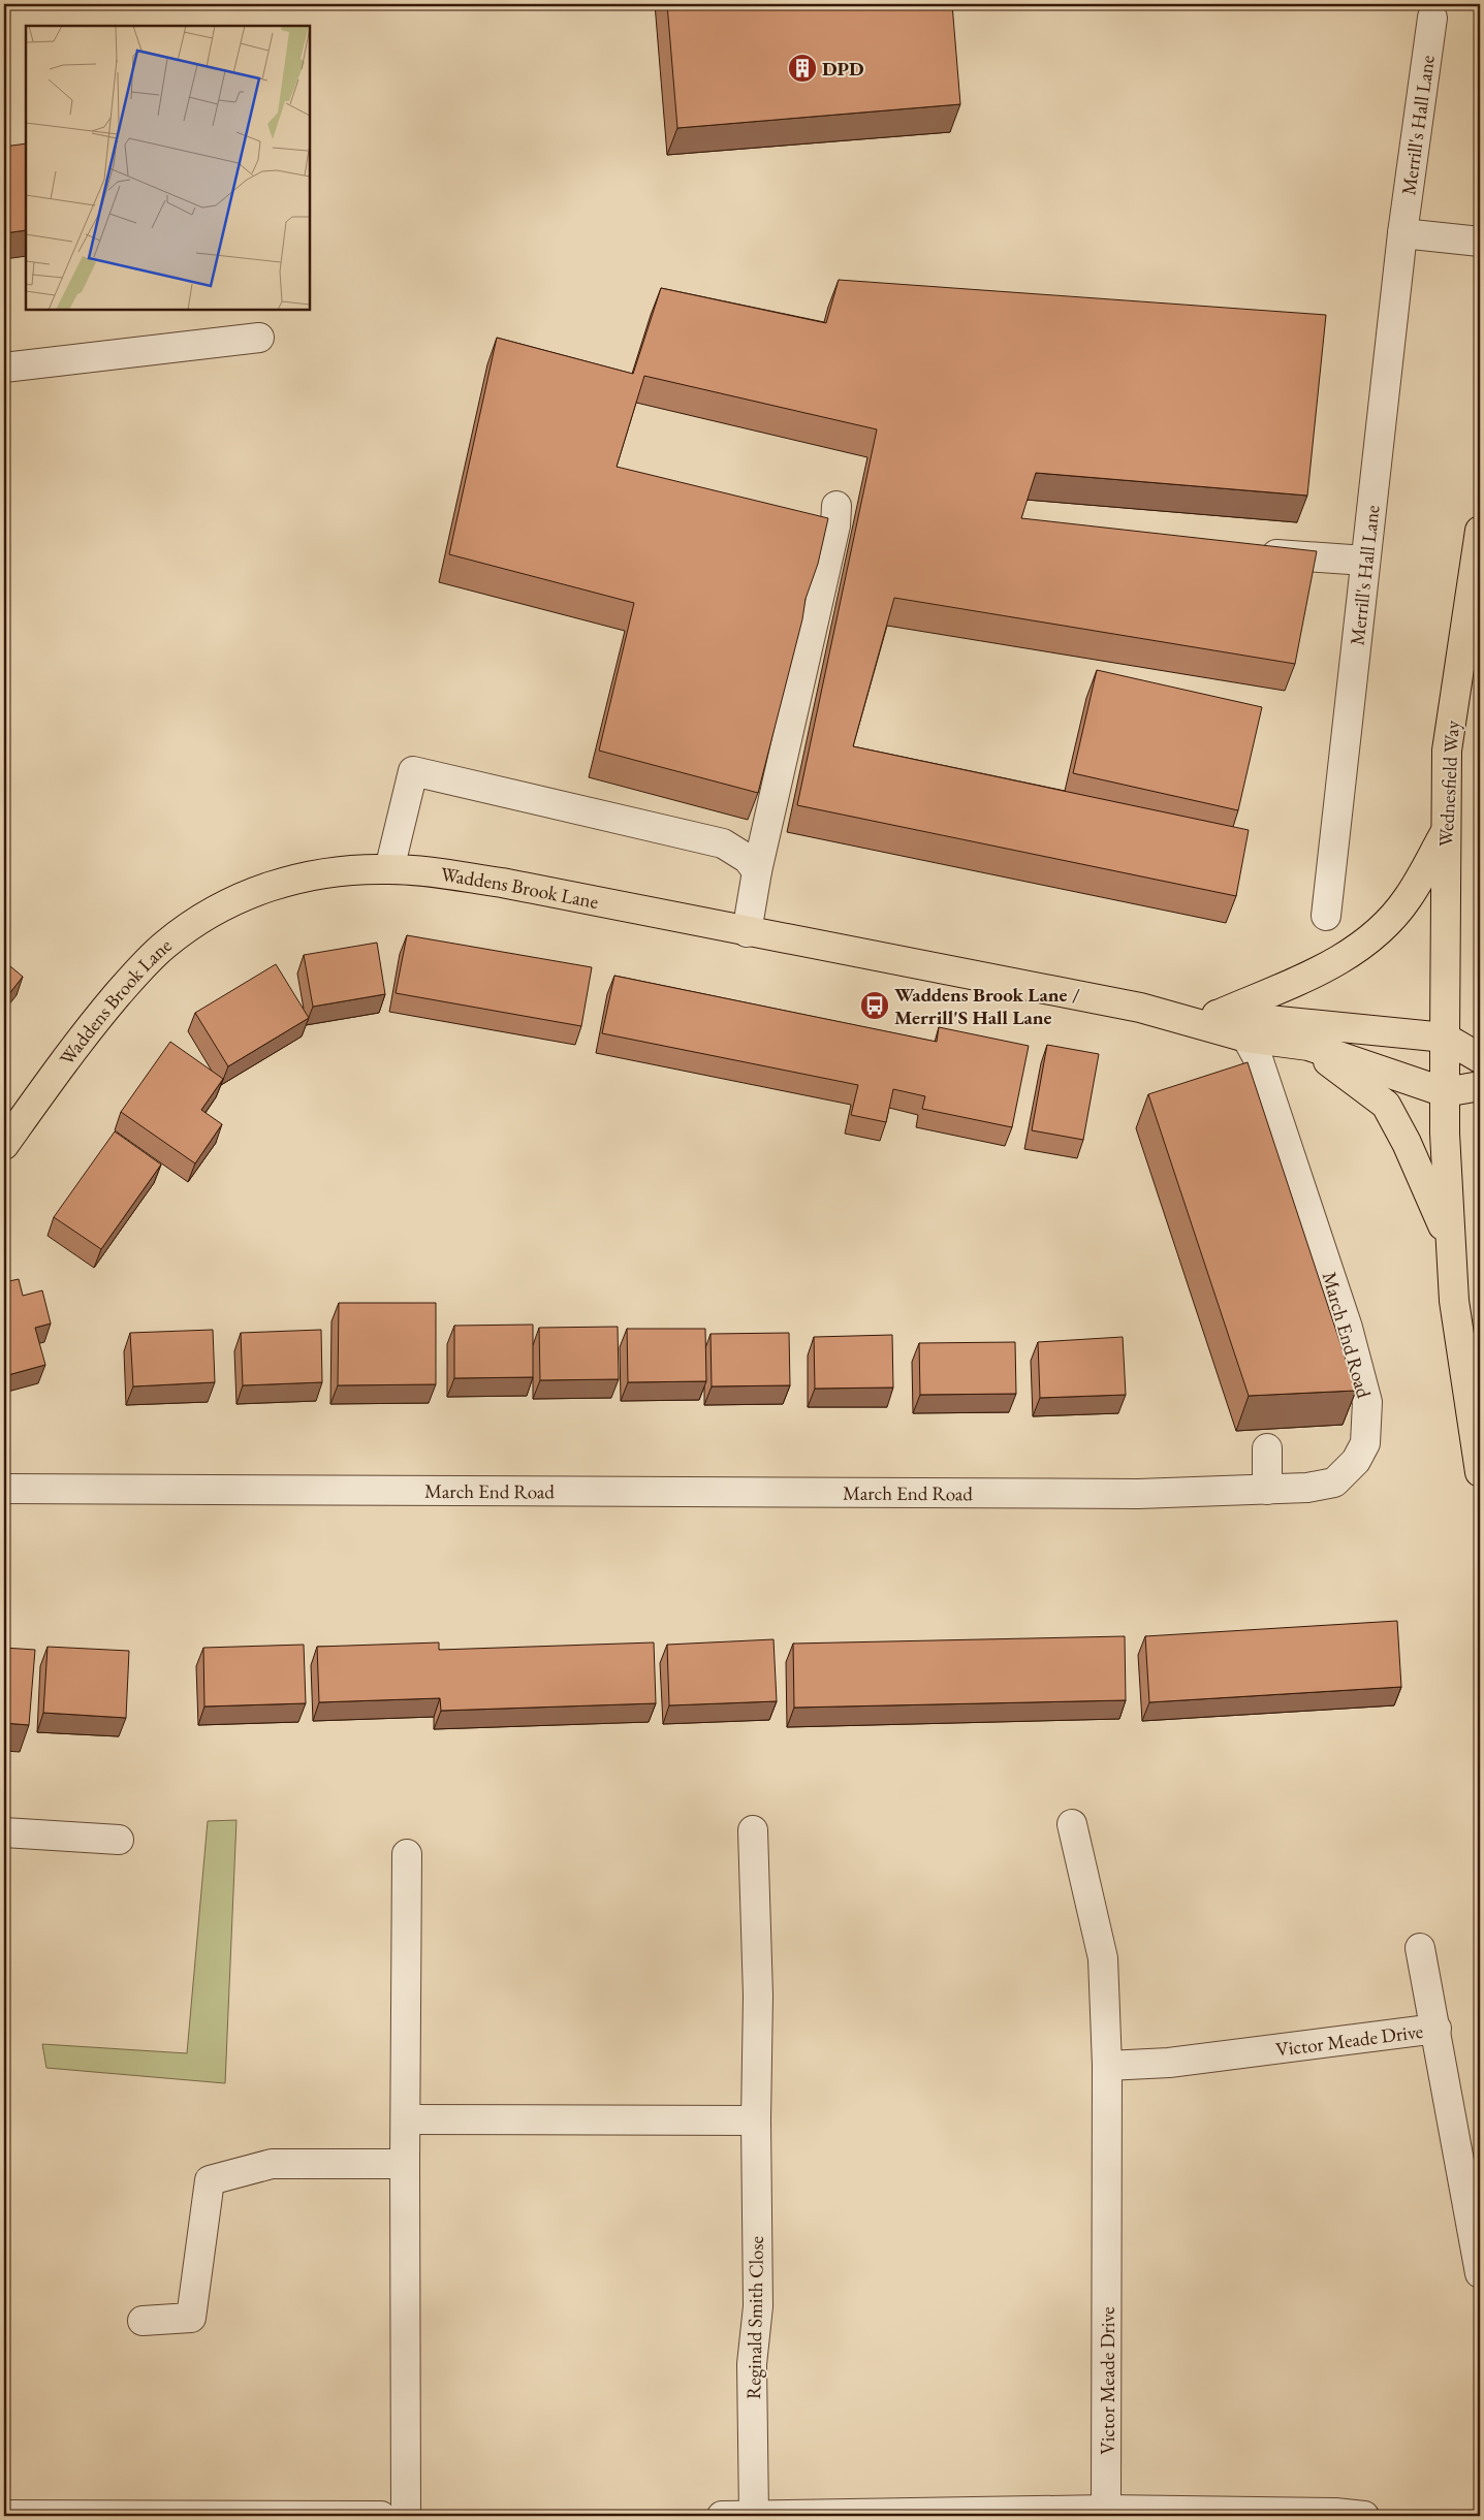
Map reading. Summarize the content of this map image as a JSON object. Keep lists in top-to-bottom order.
{
  "streets": {
    "main road": ["Wednesfield Way", "Waddens Brook Lane"],
    "street": [
      "Merrill's Hall Lane",
      "March End Road",
      "Victor Meade Drive",
      "Reginald Smith Close"
    ]
  },
  "places": {
    "building": ["DPD"],
    "bus stop": ["Waddens Brook Lane / Merrill'S Hall Lane"]
  }
}
